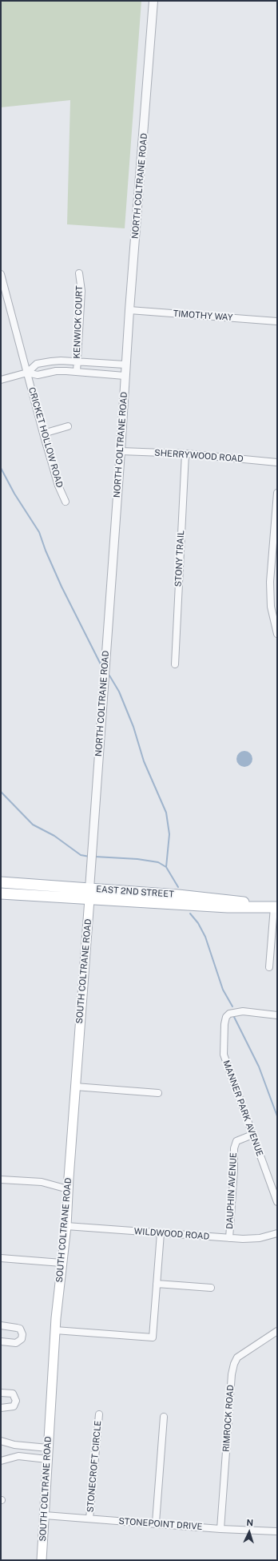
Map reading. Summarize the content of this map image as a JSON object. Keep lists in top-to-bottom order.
{
  "streets": {
    "main road": ["EAST 2ND STREET", "SOUTH COLTRANE ROAD"],
    "street": [
      "NORTH COLTRANE ROAD",
      "TIMOTHY WAY",
      "KENWICK COURT",
      "CRICKET HOLLOW ROAD",
      "SHERRYWOOD ROAD",
      "STONY TRAIL",
      "MANNER PARK AVENUE",
      "DAUPHIN AVENUE",
      "WILDWOOD ROAD",
      "RIMROCK ROAD",
      "STONECROFT CIRCLE",
      "STONEPOINT DRIVE"
    ]
  },
  "crossings": [
    ["NORTH COLTRANE ROAD", "TIMOTHY WAY"],
    ["NORTH COLTRANE ROAD", "SHERRYWOOD ROAD"],
    ["NORTH COLTRANE ROAD", "EAST 2ND STREET"],
    ["NORTH COLTRANE ROAD", "SOUTH COLTRANE ROAD"],
    ["SHERRYWOOD ROAD", "STONY TRAIL"],
    ["EAST 2ND STREET", "SOUTH COLTRANE ROAD"],
    ["SOUTH COLTRANE ROAD", "WILDWOOD ROAD"],
    ["SOUTH COLTRANE ROAD", "STONEPOINT DRIVE"],
    ["MANNER PARK AVENUE", "DAUPHIN AVENUE"],
    ["DAUPHIN AVENUE", "WILDWOOD ROAD"],
    ["RIMROCK ROAD", "STONEPOINT DRIVE"],
    ["STONECROFT CIRCLE", "STONEPOINT DRIVE"]
  ],
  "north": "top"
}
